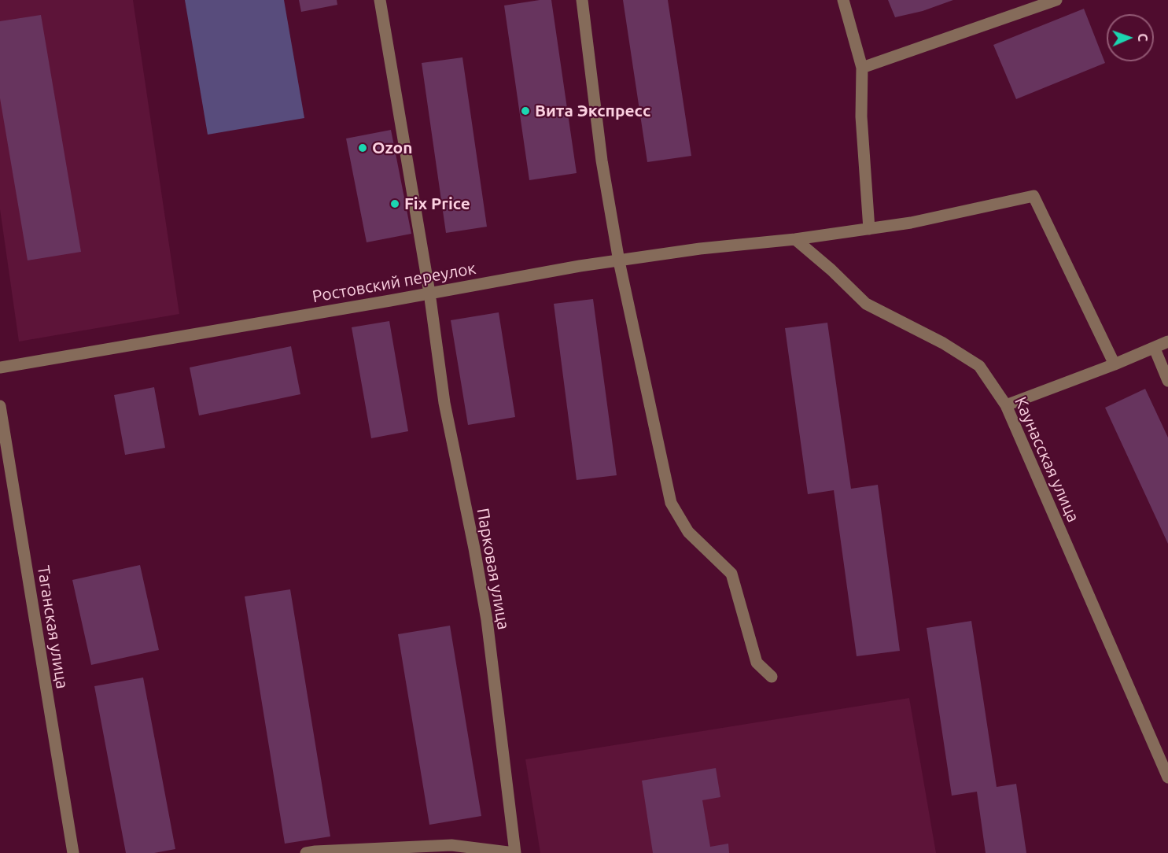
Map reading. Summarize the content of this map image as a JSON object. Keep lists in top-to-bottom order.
{
  "streets": {
    "street": [
      "Ростовский переулок",
      "Каунасская улица",
      "Парковая улица",
      "Таганская улица"
    ]
  },
  "crossings": [
    ["Ростовский переулок", "Каунасская улица"],
    ["Ростовский переулок", "Парковая улица"]
  ],
  "places": ["Вита Экспресс", "Ozon", "Fix Price"],
  "north": "right"
}
